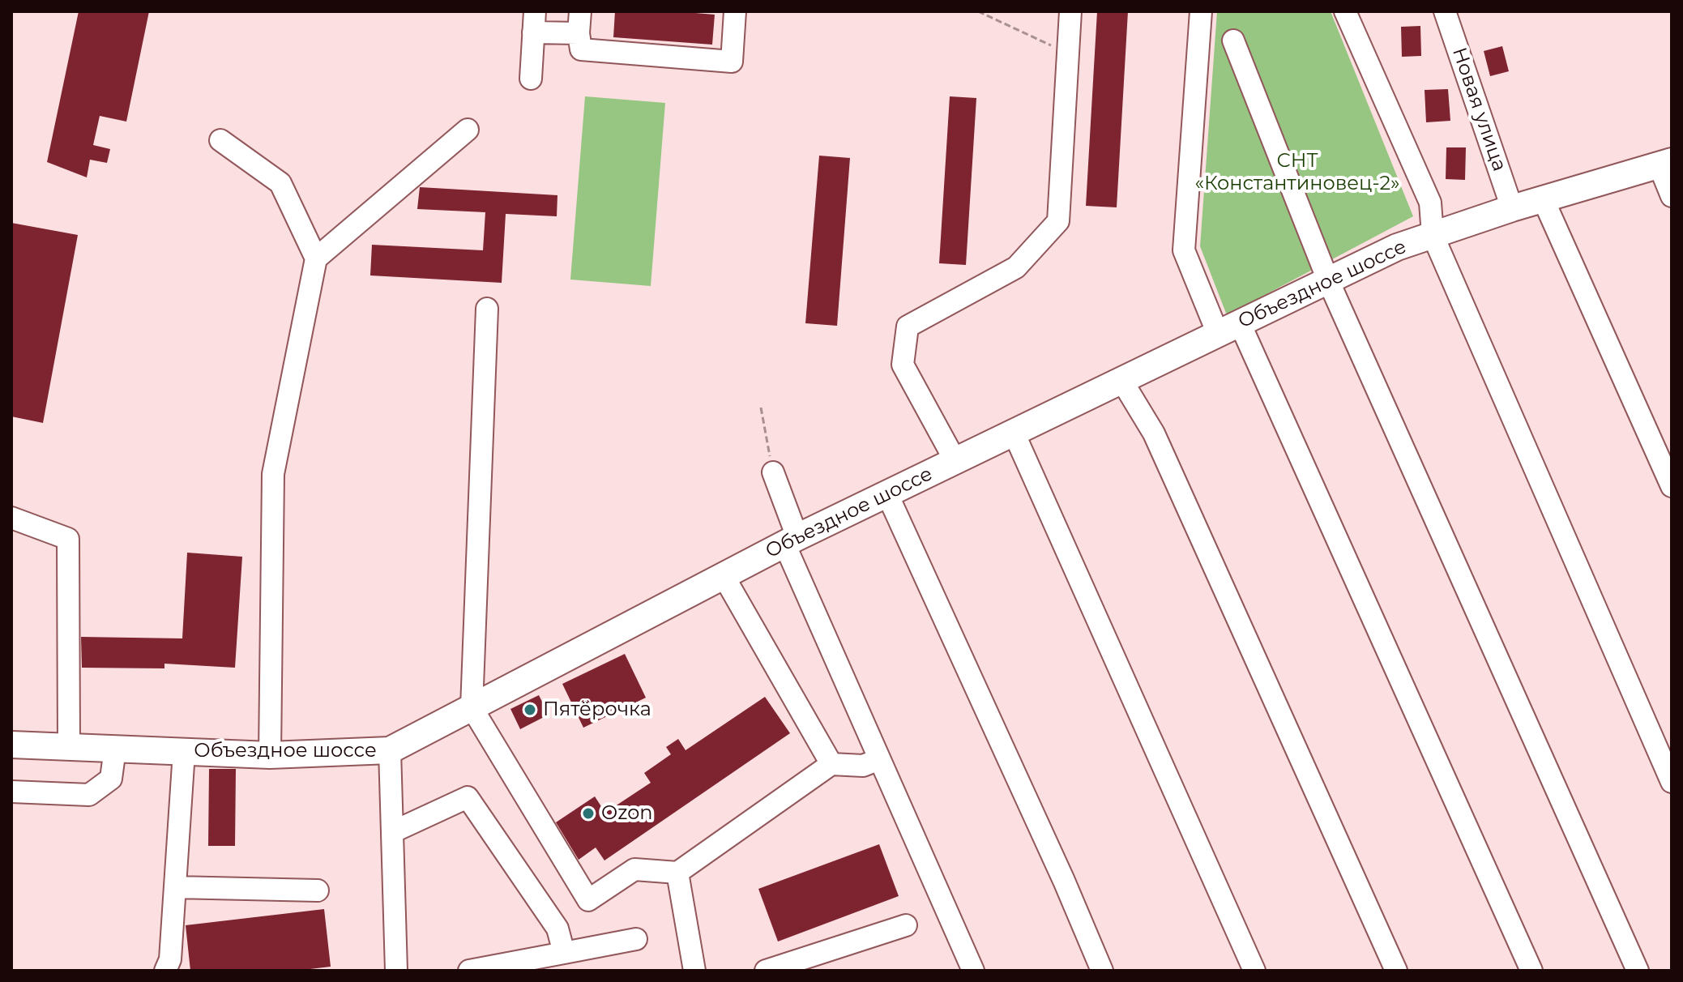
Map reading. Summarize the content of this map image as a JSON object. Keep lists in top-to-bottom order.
{
  "streets": {
    "main road": ["Объездное шоссе"],
    "street": ["Новая улица"]
  },
  "crossings": [
    ["Новая улица", "Объездное шоссе"]
  ],
  "parks": ["СНТ «Константиновец-2»"],
  "places": ["Пятёрочка", "Ozon"]
}
